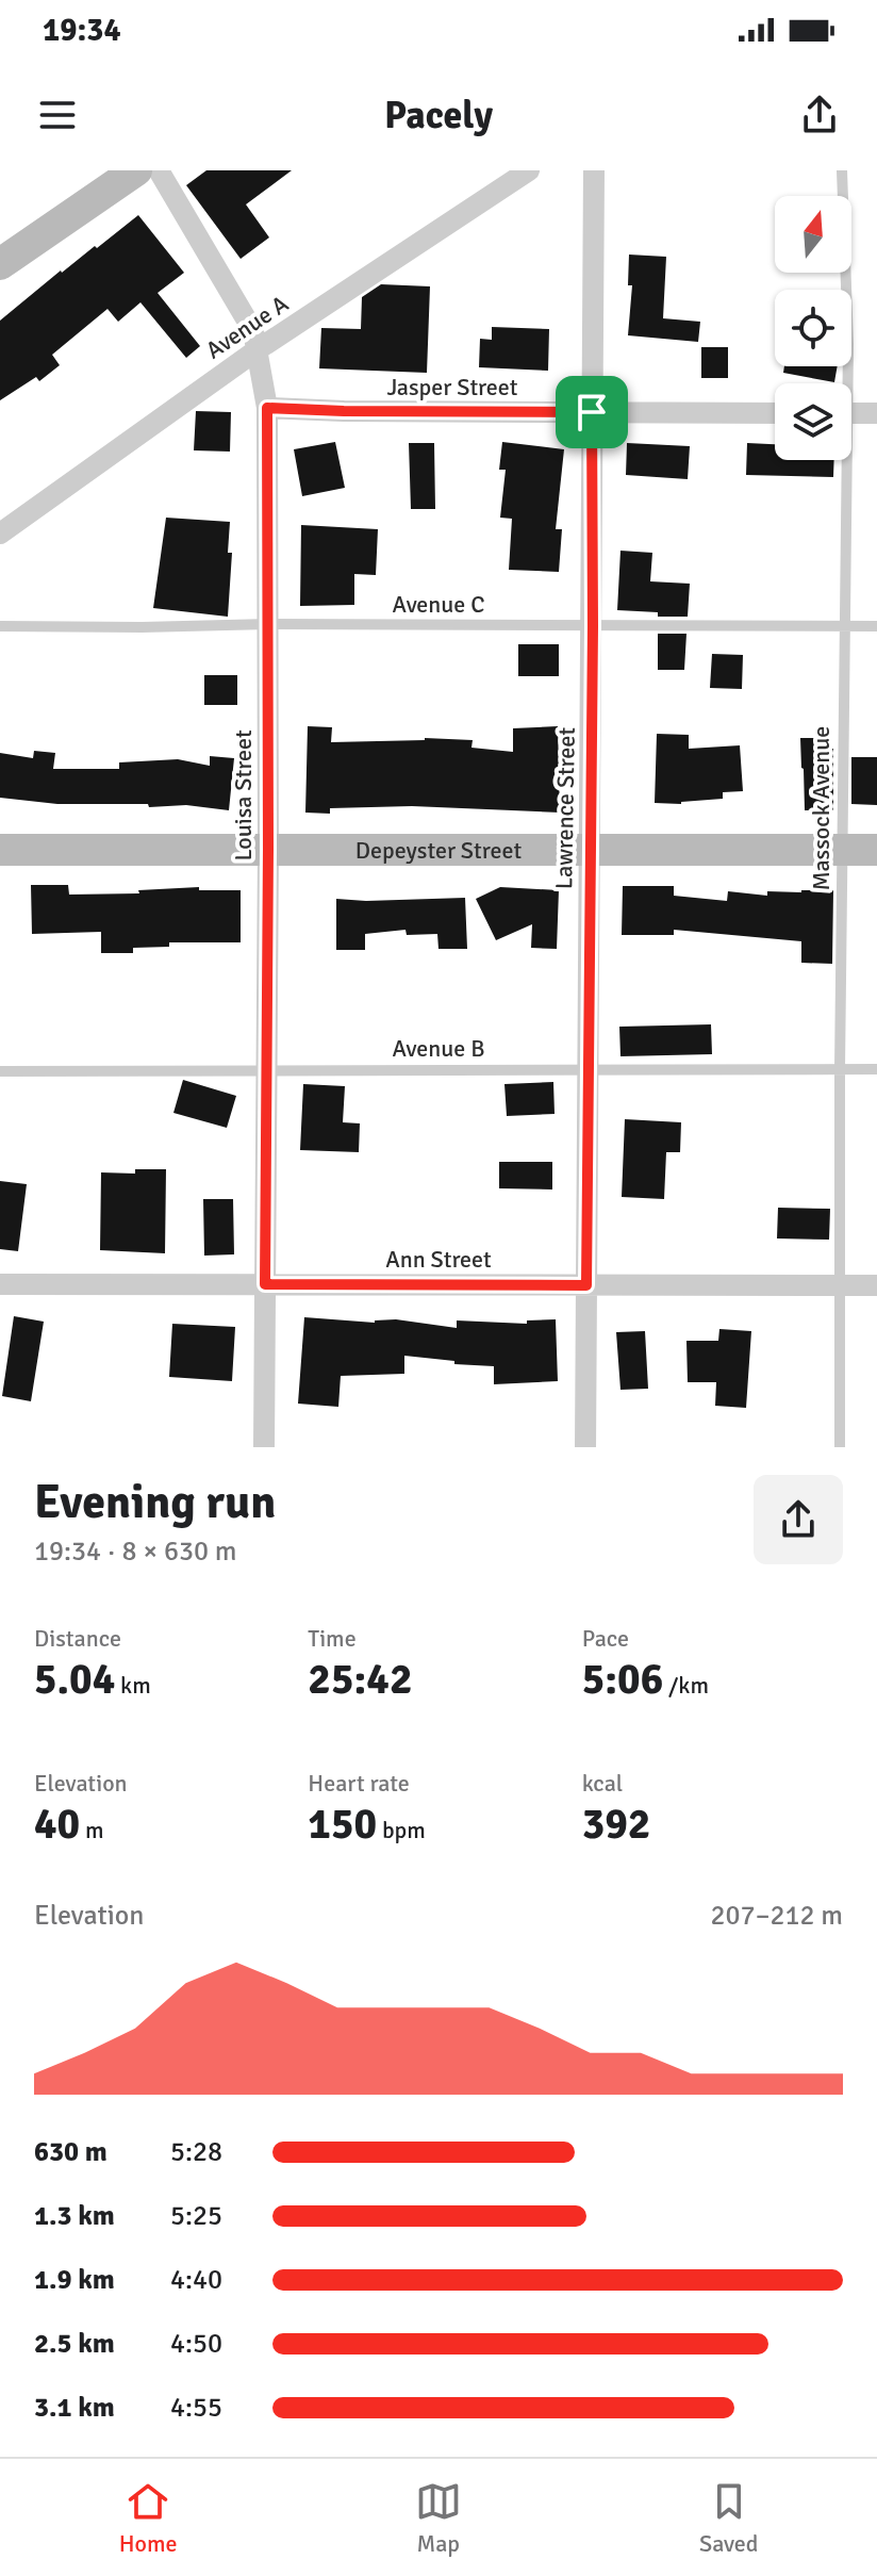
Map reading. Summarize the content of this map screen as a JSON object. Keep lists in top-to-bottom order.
{
  "streets": {
    "street": [
      "Avenue A",
      "Jasper Street",
      "Louisa Street",
      "Lawrence Street",
      "Depeyster Street",
      "Ann Street"
    ],
    "lane": ["Avenue C", "Massock Avenue", "Avenue B"]
  },
  "crossings": [
    ["Avenue A", "Louisa Street"],
    ["Jasper Street", "Louisa Street"],
    ["Jasper Street", "Lawrence Street"],
    ["Avenue C", "Louisa Street"],
    ["Avenue C", "Lawrence Street"],
    ["Avenue C", "Massock Avenue"],
    ["Louisa Street", "Depeyster Street"],
    ["Louisa Street", "Avenue B"],
    ["Louisa Street", "Ann Street"],
    ["Lawrence Street", "Depeyster Street"],
    ["Lawrence Street", "Avenue B"],
    ["Lawrence Street", "Ann Street"],
    ["Massock Avenue", "Depeyster Street"],
    ["Massock Avenue", "Avenue B"],
    ["Massock Avenue", "Ann Street"]
  ],
  "north": "top",
  "page": {
    "status": "19:34",
    "header": "Pacely",
    "heading": ["Evening run", "19:34 · 8 × 630 m"],
    "stats": [
      ["Distance", "5.04 km"],
      ["Time", "25:42"],
      ["Pace", "5:06 /km"],
      ["Elevation", "40 m"],
      ["Heart rate", "150 bpm"],
      ["kcal", "392"]
    ],
    "chart": ["Elevation", "207–212 m"],
    "list": [
      {
        "name": "630 m",
        "note": "5:28"
      },
      {
        "name": "1.3 km",
        "note": "5:25"
      },
      {
        "name": "1.9 km",
        "note": "4:40"
      },
      {
        "name": "2.5 km",
        "note": "4:50"
      },
      {
        "name": "3.1 km",
        "note": "4:55"
      }
    ],
    "tabs": ["Home", "Map", "Saved"]
  }
}
